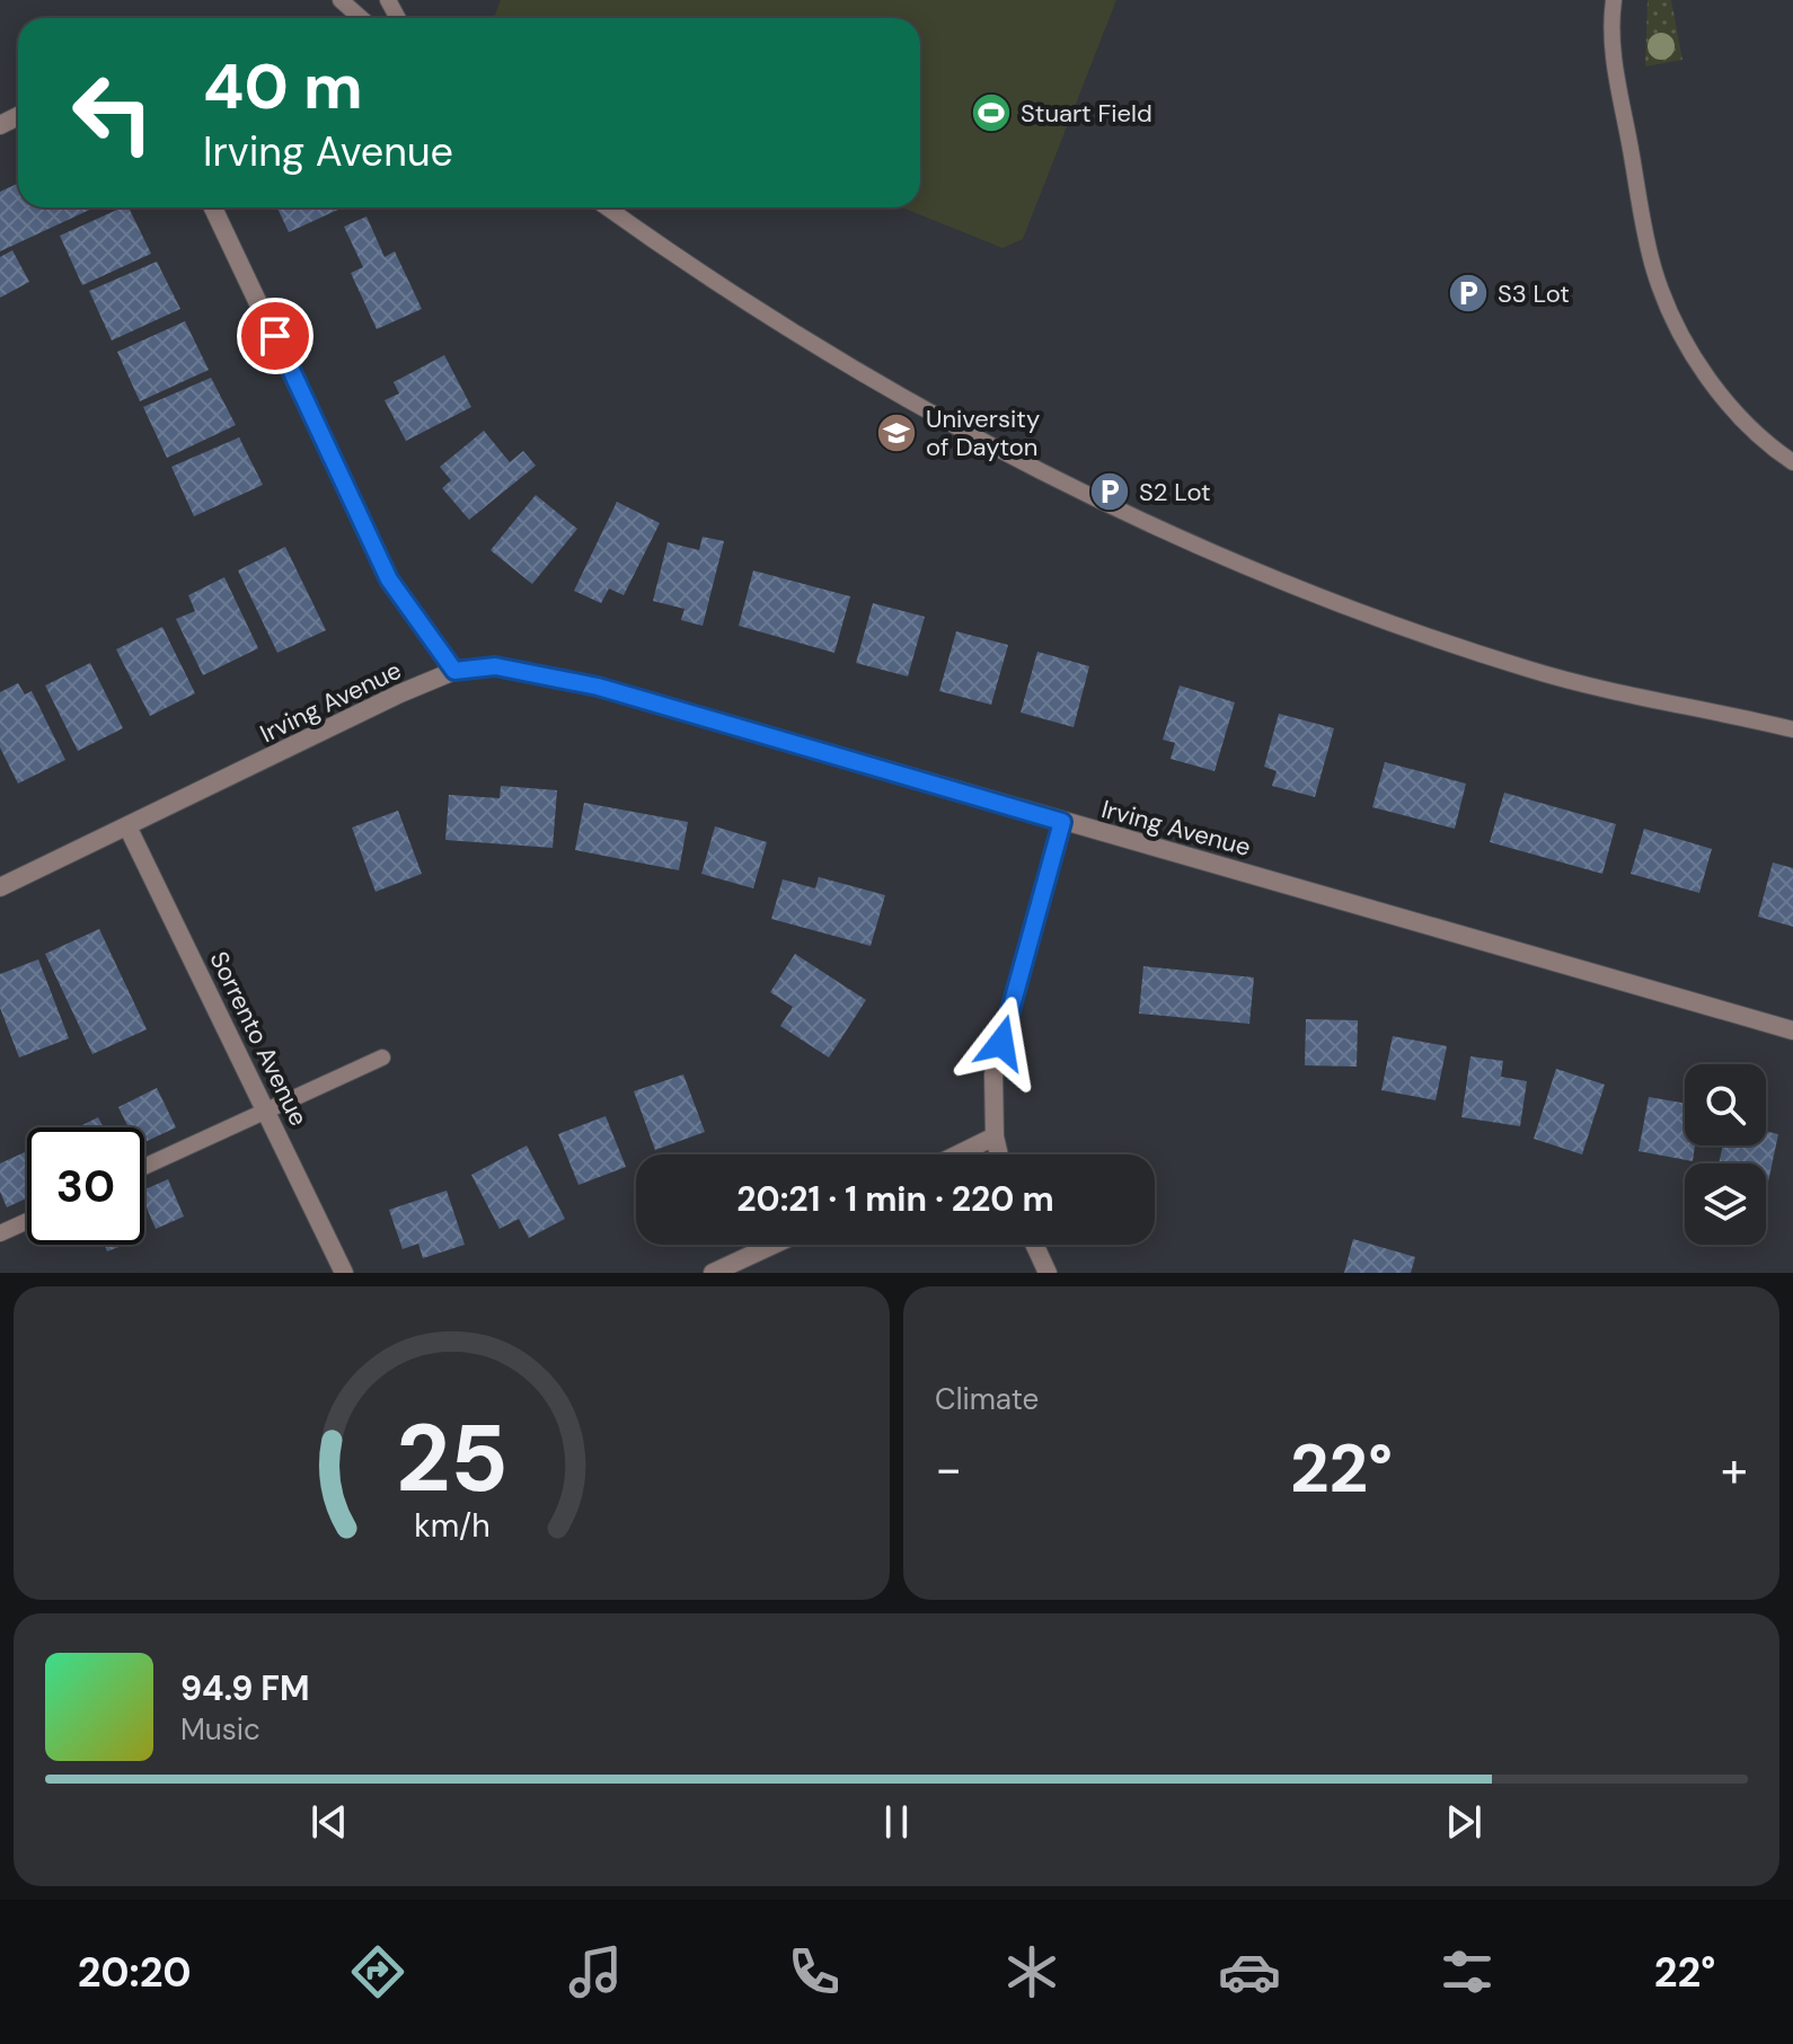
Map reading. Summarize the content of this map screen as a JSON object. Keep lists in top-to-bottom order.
{
  "streets": {
    "street": ["Irving Avenue", "Sorrento Avenue"]
  },
  "crossings": [
    ["Irving Avenue", "Sorrento Avenue"]
  ],
  "places": {
    "sports": ["Stuart Field"],
    "parking": ["S3 Lot", "S2 Lot"],
    "school or university": ["University of Dayton"]
  },
  "page": {
    "turn": ["40 m", "Irving Avenue"],
    "limit": "30",
    "trip": "20:21 · 1 min · 220 m",
    "tile": "Climate",
    "heat": ["−", "22°", "+"],
    "song": ["94.9 FM", "Music"],
    "tabs": ["20:20", "22°"],
    "gauge": ["25", "km/h"]
  }
}
